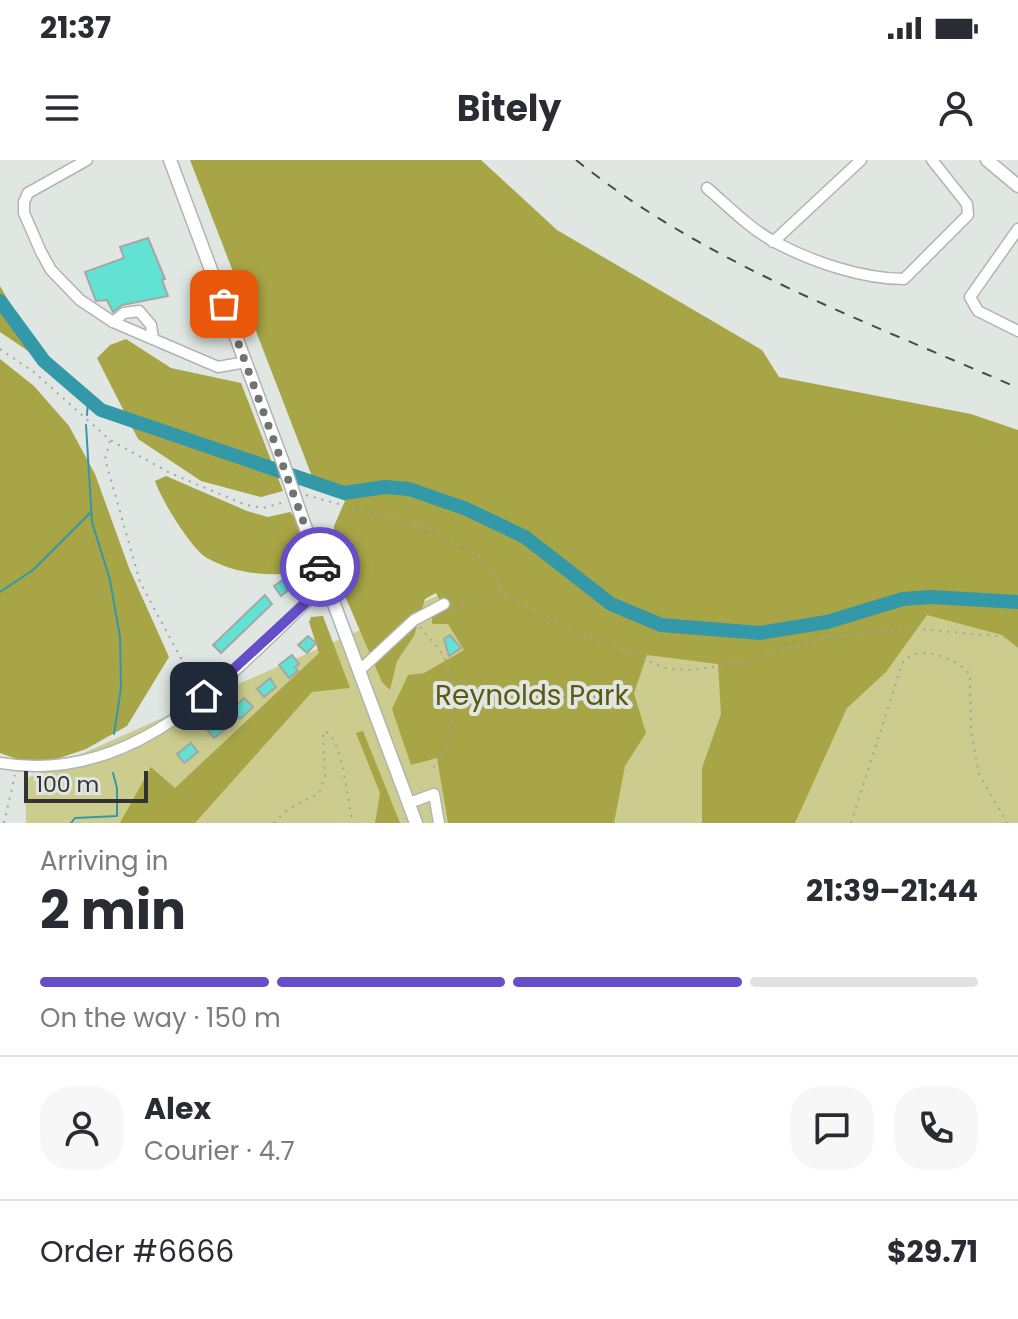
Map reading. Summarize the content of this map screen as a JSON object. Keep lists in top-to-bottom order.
{
  "parks": ["Reynolds Park"],
  "scale_bar": "100 m",
  "page": {
    "status": "21:37",
    "header": "Bitely",
    "scale": "100 m",
    "heading": ["2 min", "Arriving in", "21:39–21:44"],
    "panel": [
      "Alex",
      "Courier · 4.7",
      "Order #6666",
      "$29.71"
    ],
    "bar": "On the way · 150 m"
  }
}
